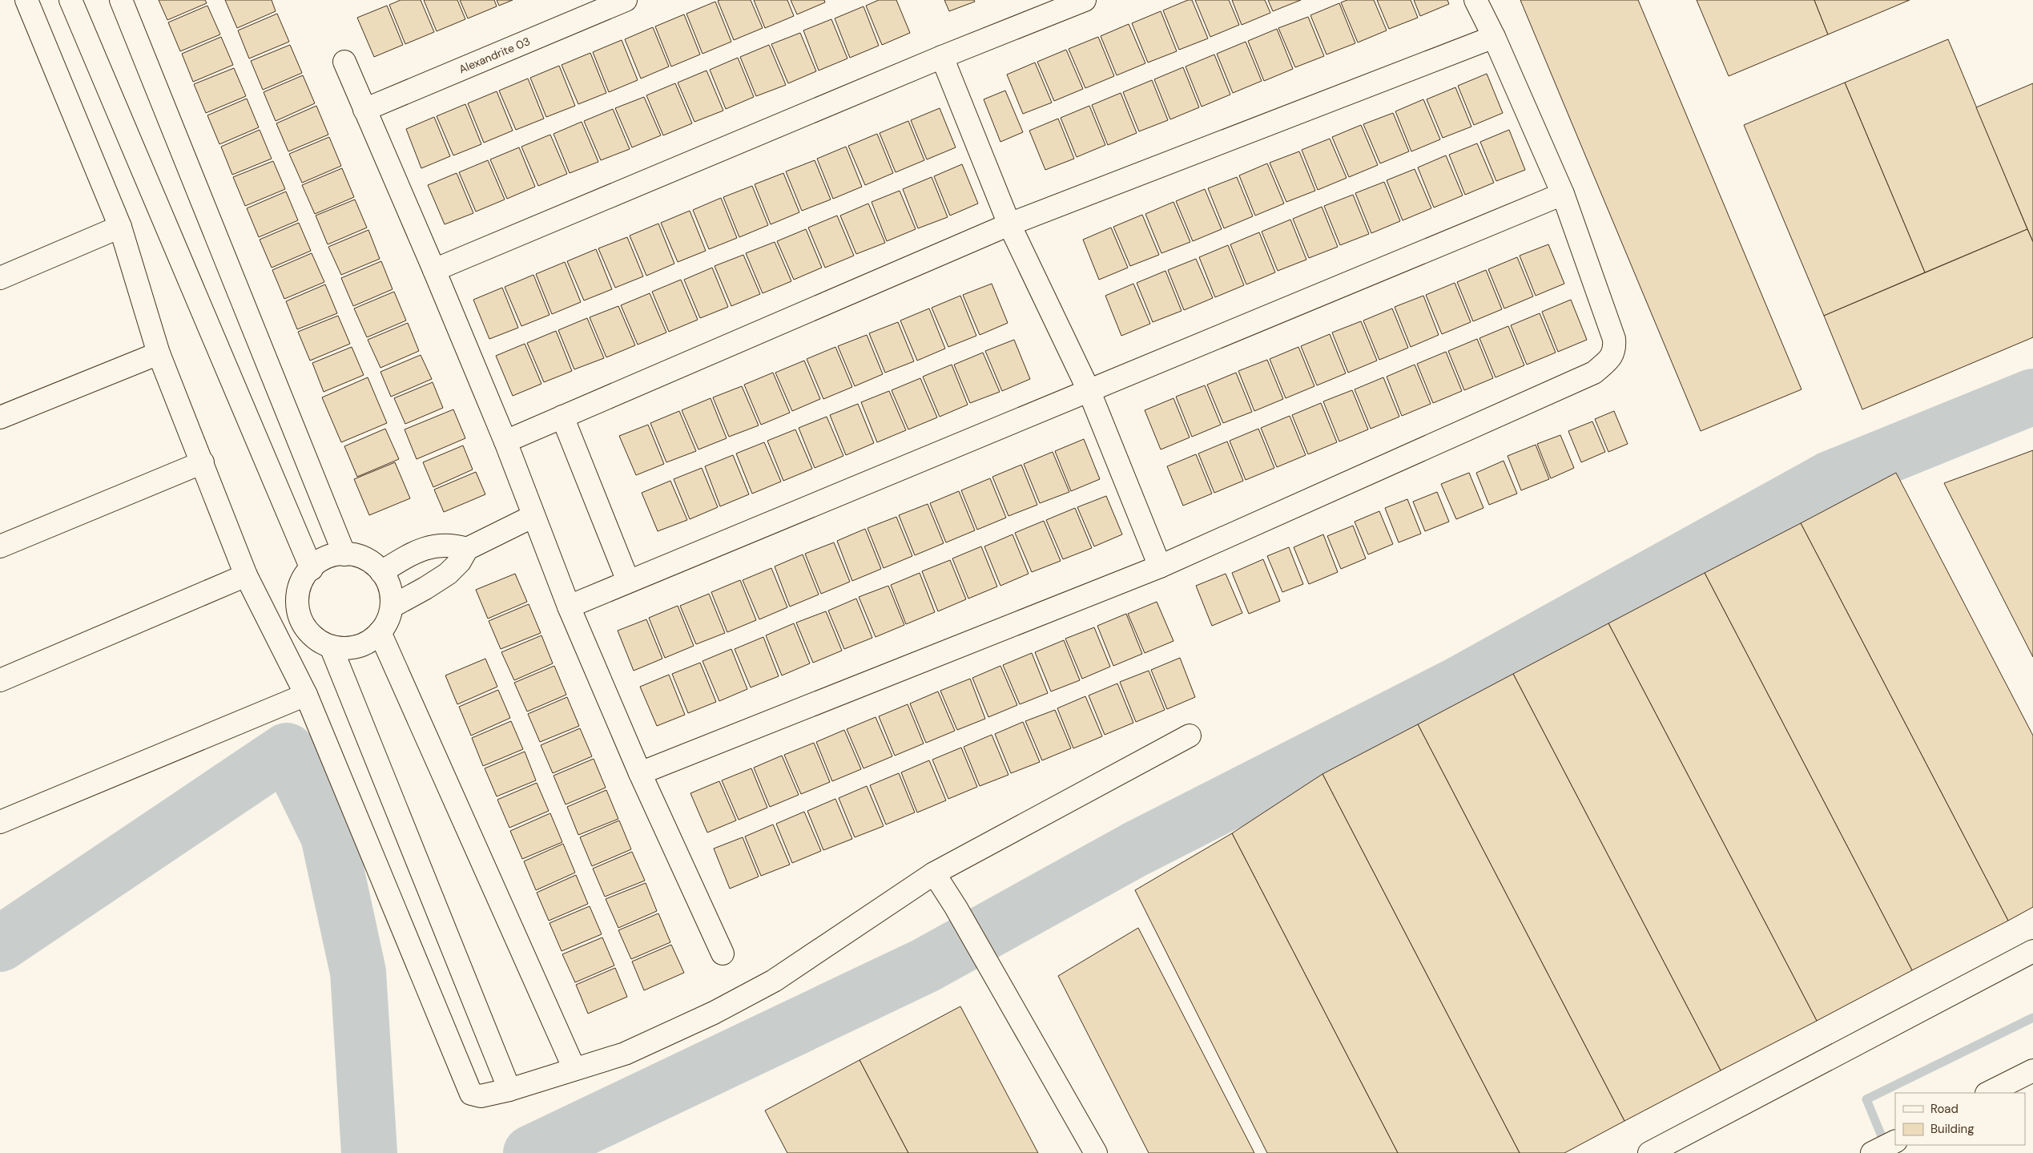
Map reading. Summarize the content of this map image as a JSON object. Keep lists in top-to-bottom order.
{
  "streets": {
    "street": ["Alexandrite 03"]
  },
  "legend": ["Road", "Building"]
}
